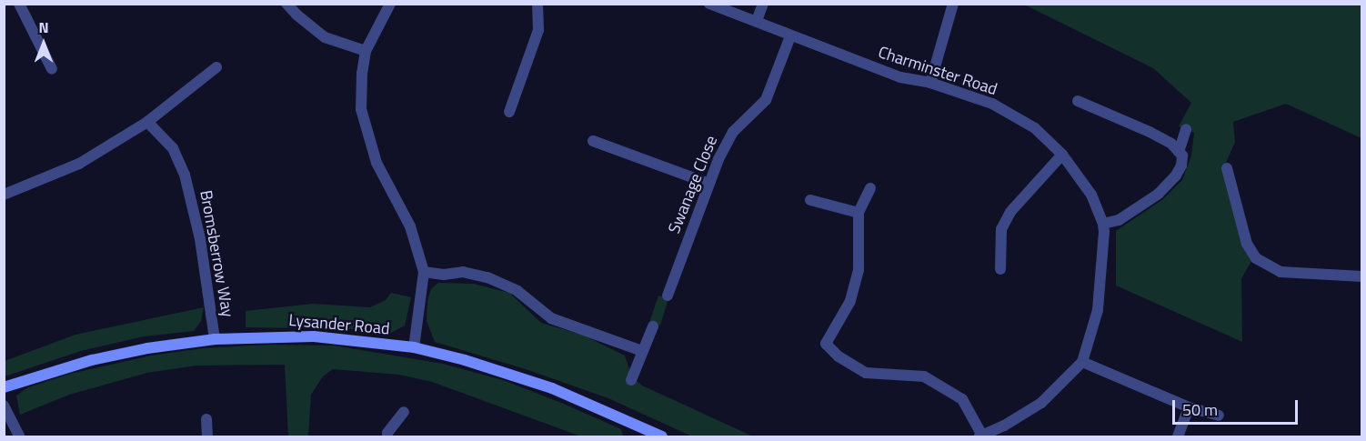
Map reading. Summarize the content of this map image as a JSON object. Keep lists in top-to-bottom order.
{
  "streets": {
    "street": [
      "Charminster Road",
      "Swanage Close",
      "Bromsberrow Way",
      "Lysander Road"
    ]
  },
  "crossings": [
    ["Charminster Road", "Swanage Close"],
    ["Bromsberrow Way", "Lysander Road"]
  ],
  "scale_bar": "50 m",
  "north": "top"
}
